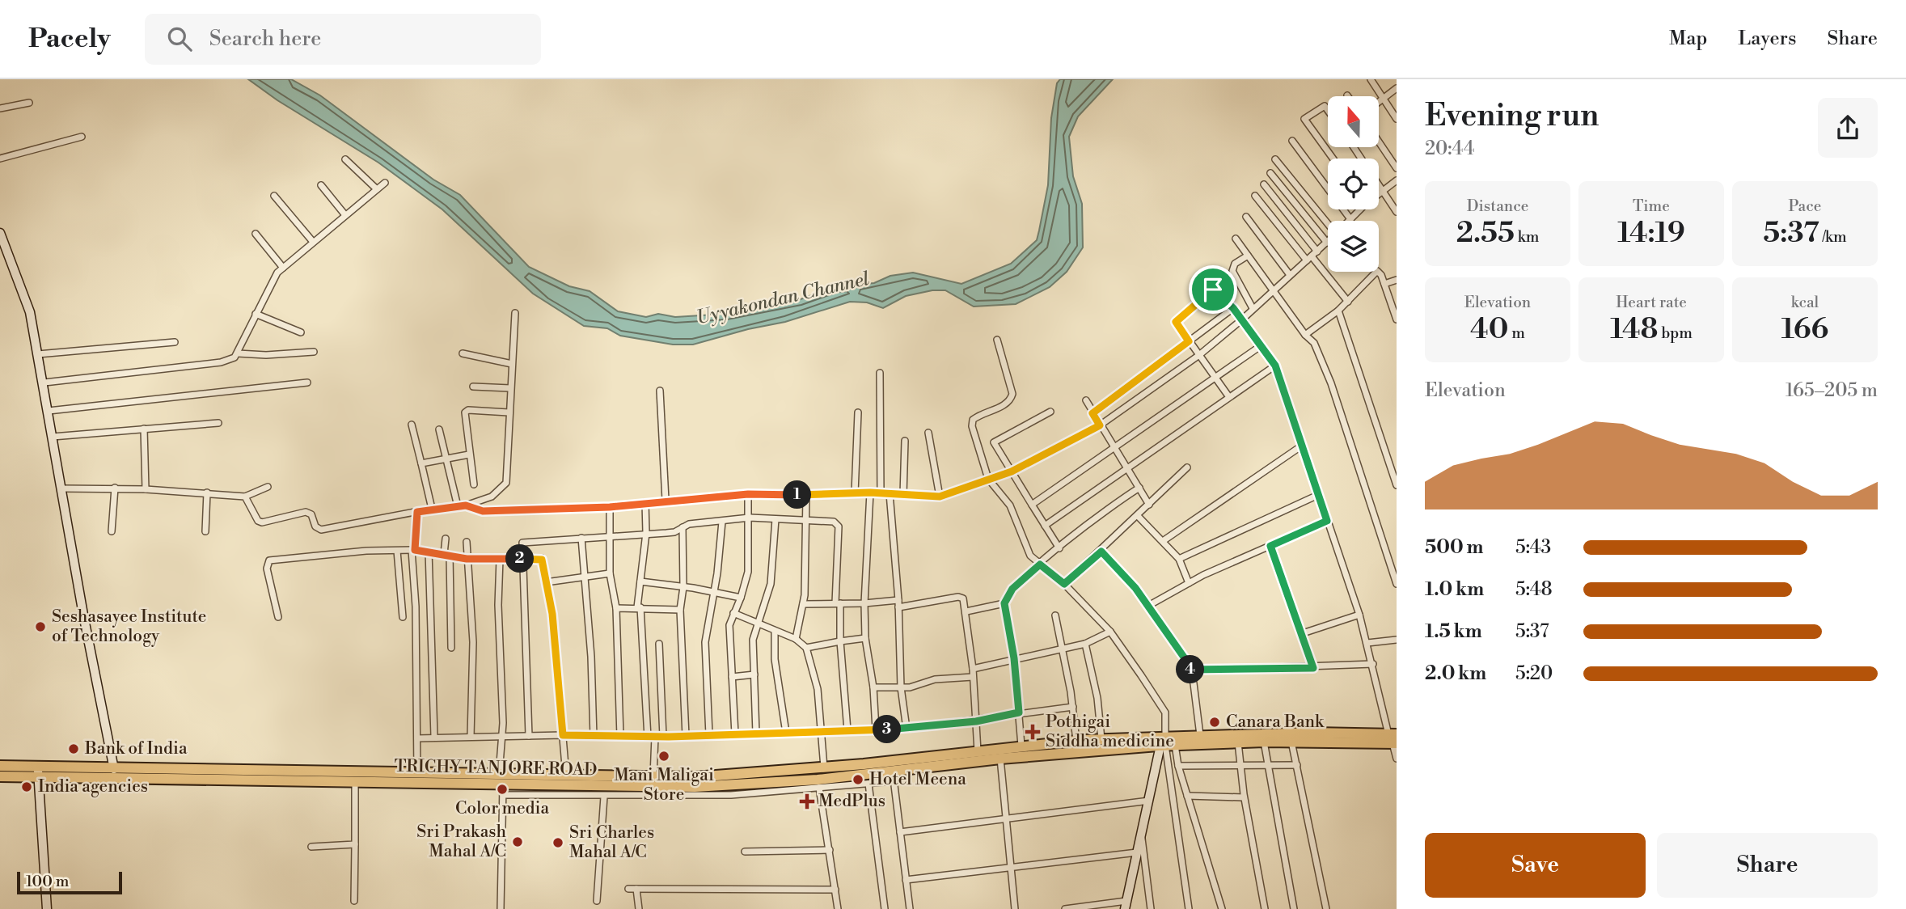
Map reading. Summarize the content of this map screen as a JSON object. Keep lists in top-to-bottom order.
{
  "streets": {
    "highway": ["TRICHY TANJORE ROAD"]
  },
  "water": ["Uyyakondan Channel"],
  "places": {
    "other": [
      "Seshasayee Institute of Technology",
      "Canara Bank",
      "Bank of India",
      "Mani Maligai Store",
      "Hotel Meena",
      "India agencies",
      "Color media",
      "Sri Prakash Mahal A/C",
      "Sri Charles Mahal A/C"
    ],
    "health": ["Pothigai Siddha medicine", "MedPlus"]
  },
  "scale_bar": "100 m",
  "north": "top",
  "page": {
    "header": "Pacely",
    "search": "Search here",
    "nav": ["Map", "Layers", "Share"],
    "heading": ["Evening run", "20:44"],
    "stats": [
      ["Distance", "2.55 km"],
      ["Time", "14:19"],
      ["Pace", "5:37 /km"],
      ["Elevation", "40 m"],
      ["Heart rate", "148 bpm"],
      ["kcal", "166"]
    ],
    "chart": ["Elevation", "165–205 m"],
    "pins": [
      "1",
      "2",
      "4",
      "3"
    ],
    "list": [
      {
        "name": "500 m",
        "note": "5:43"
      },
      {
        "name": "1.0 km",
        "note": "5:48"
      },
      {
        "name": "1.5 km",
        "note": "5:37"
      },
      {
        "name": "2.0 km",
        "note": "5:20"
      }
    ],
    "buttons": ["Save", "Share"],
    "scale": "100 m"
  }
}
